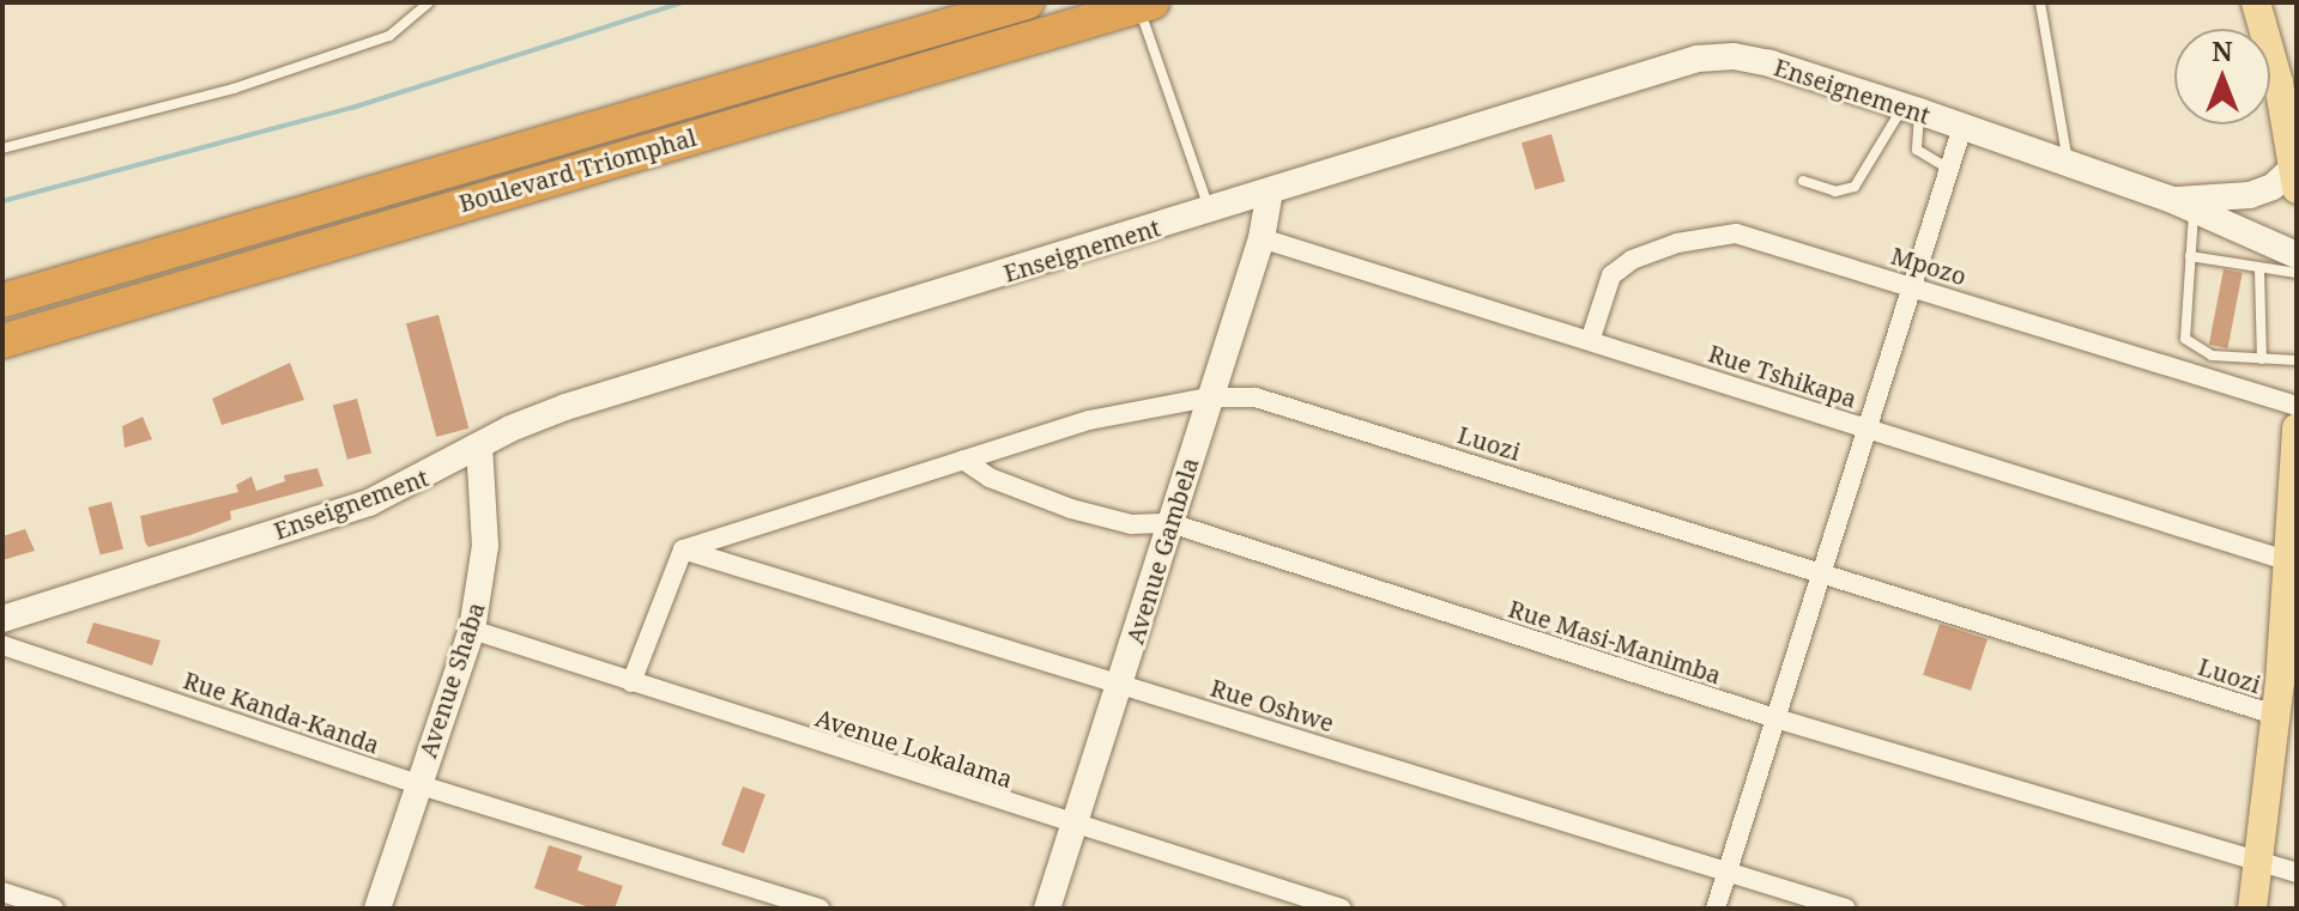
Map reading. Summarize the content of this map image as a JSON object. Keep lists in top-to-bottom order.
{
  "streets": {
    "highway": ["Boulevard Triomphal"],
    "street": [
      "Enseignement",
      "Mpozo",
      "Rue Tshikapa",
      "Luozi",
      "Avenue Gambela",
      "Rue Masi-Manimba",
      "Avenue Shaba",
      "Rue Oshwe",
      "Rue Kanda-Kanda",
      "Avenue Lokalama"
    ]
  },
  "crossings": [
    ["Enseignement", "Avenue Gambela"],
    ["Enseignement", "Avenue Shaba"],
    ["Mpozo", "Rue Tshikapa"],
    ["Rue Tshikapa", "Avenue Gambela"],
    ["Luozi", "Avenue Gambela"],
    ["Luozi", "Rue Masi-Manimba"],
    ["Luozi", "Rue Oshwe"],
    ["Avenue Gambela", "Rue Masi-Manimba"],
    ["Avenue Gambela", "Rue Oshwe"],
    ["Avenue Gambela", "Avenue Lokalama"],
    ["Avenue Shaba", "Rue Kanda-Kanda"],
    ["Avenue Shaba", "Avenue Lokalama"]
  ],
  "north": "top"
}
